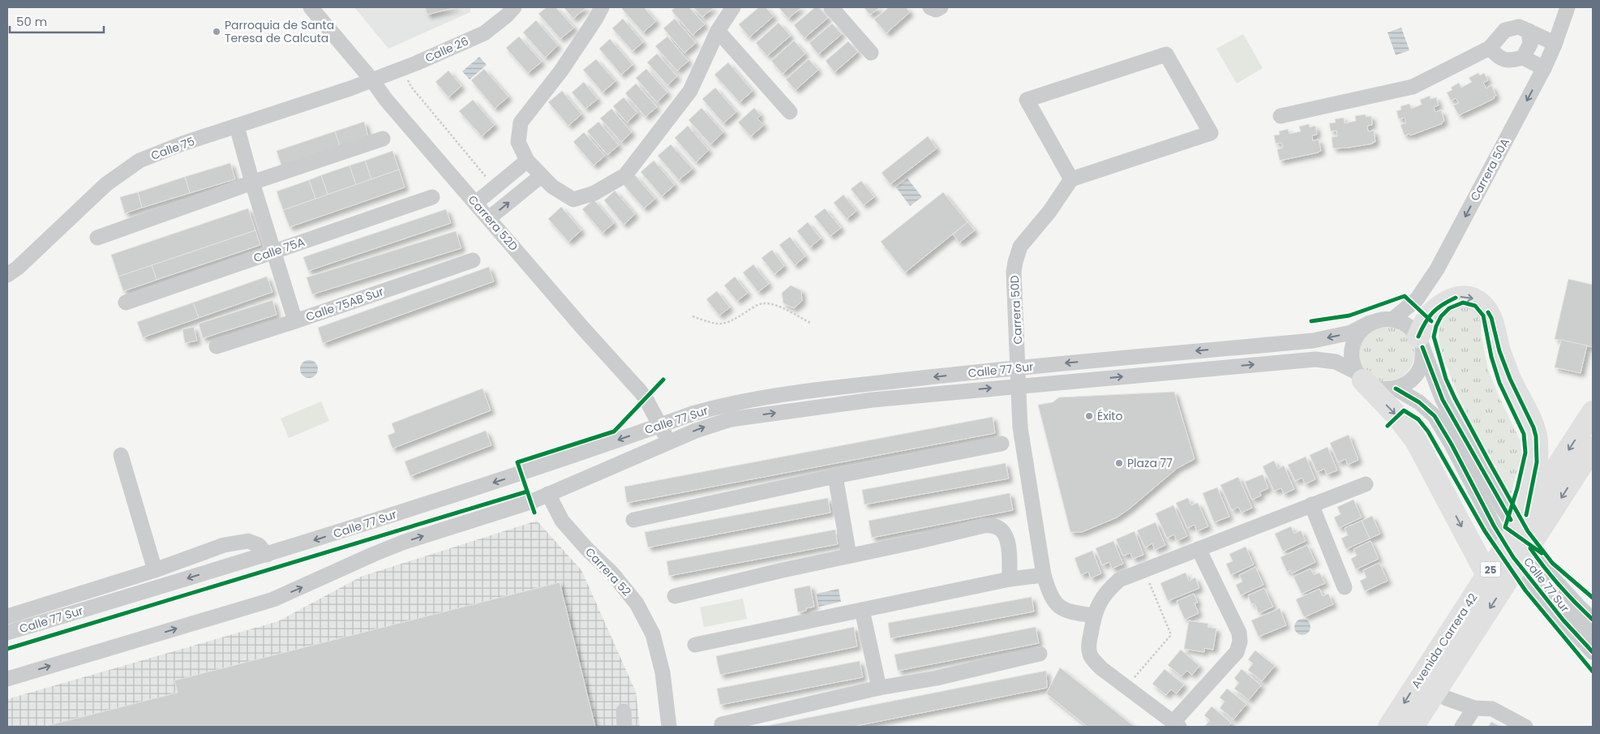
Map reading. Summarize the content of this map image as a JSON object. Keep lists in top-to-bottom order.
{
  "streets": {
    "highway": ["25", "Avenida Carrera 42"],
    "street": [
      "Calle 26",
      "Calle 75",
      "Carrera 50A",
      "Carrera 52D",
      "Calle 75A",
      "Calle 75AB Sur",
      "Carrera 50D",
      "Calle 77 Sur",
      "Carrera 52"
    ]
  },
  "crossings": [
    ["Calle 26", "Calle 75"],
    ["Calle 26", "Carrera 52D"],
    ["Calle 75", "Carrera 52D"],
    ["Carrera 50A", "Calle 77 Sur"],
    ["Carrera 52D", "Calle 77 Sur"],
    ["Carrera 50D", "Calle 77 Sur"],
    ["Calle 77 Sur", "Carrera 52"],
    ["Calle 77 Sur", "Avenida Carrera 42"]
  ],
  "one_way": ["Carrera 50A", "Avenida Carrera 42"],
  "places": ["Parroquia de Santa Teresa de Calcuta", "Éxito", "Plaza 77"],
  "scale_bar": "50 m"
}
